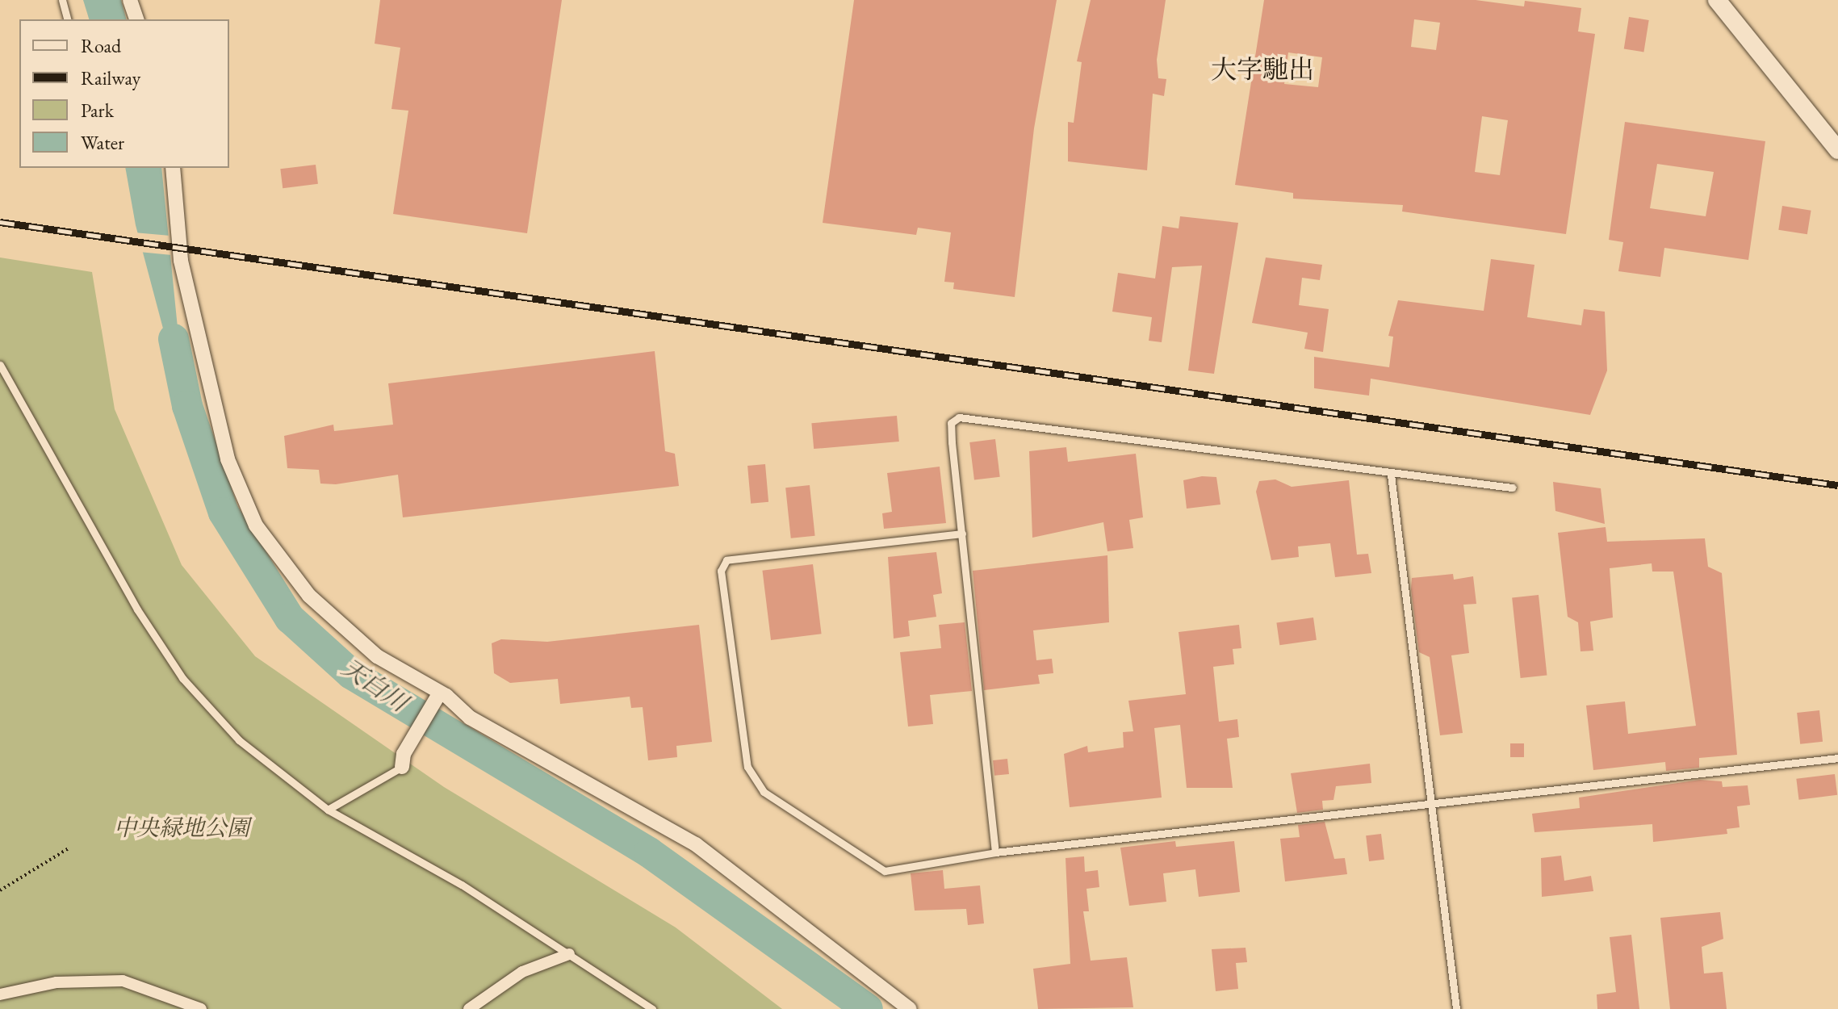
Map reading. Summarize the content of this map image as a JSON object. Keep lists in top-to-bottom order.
{
  "districts": ["大字馳出"],
  "water": ["天白川"],
  "parks": ["中央緑地公園"],
  "legend": [
    "Road",
    "Railway",
    "Park",
    "Water"
  ]
}
